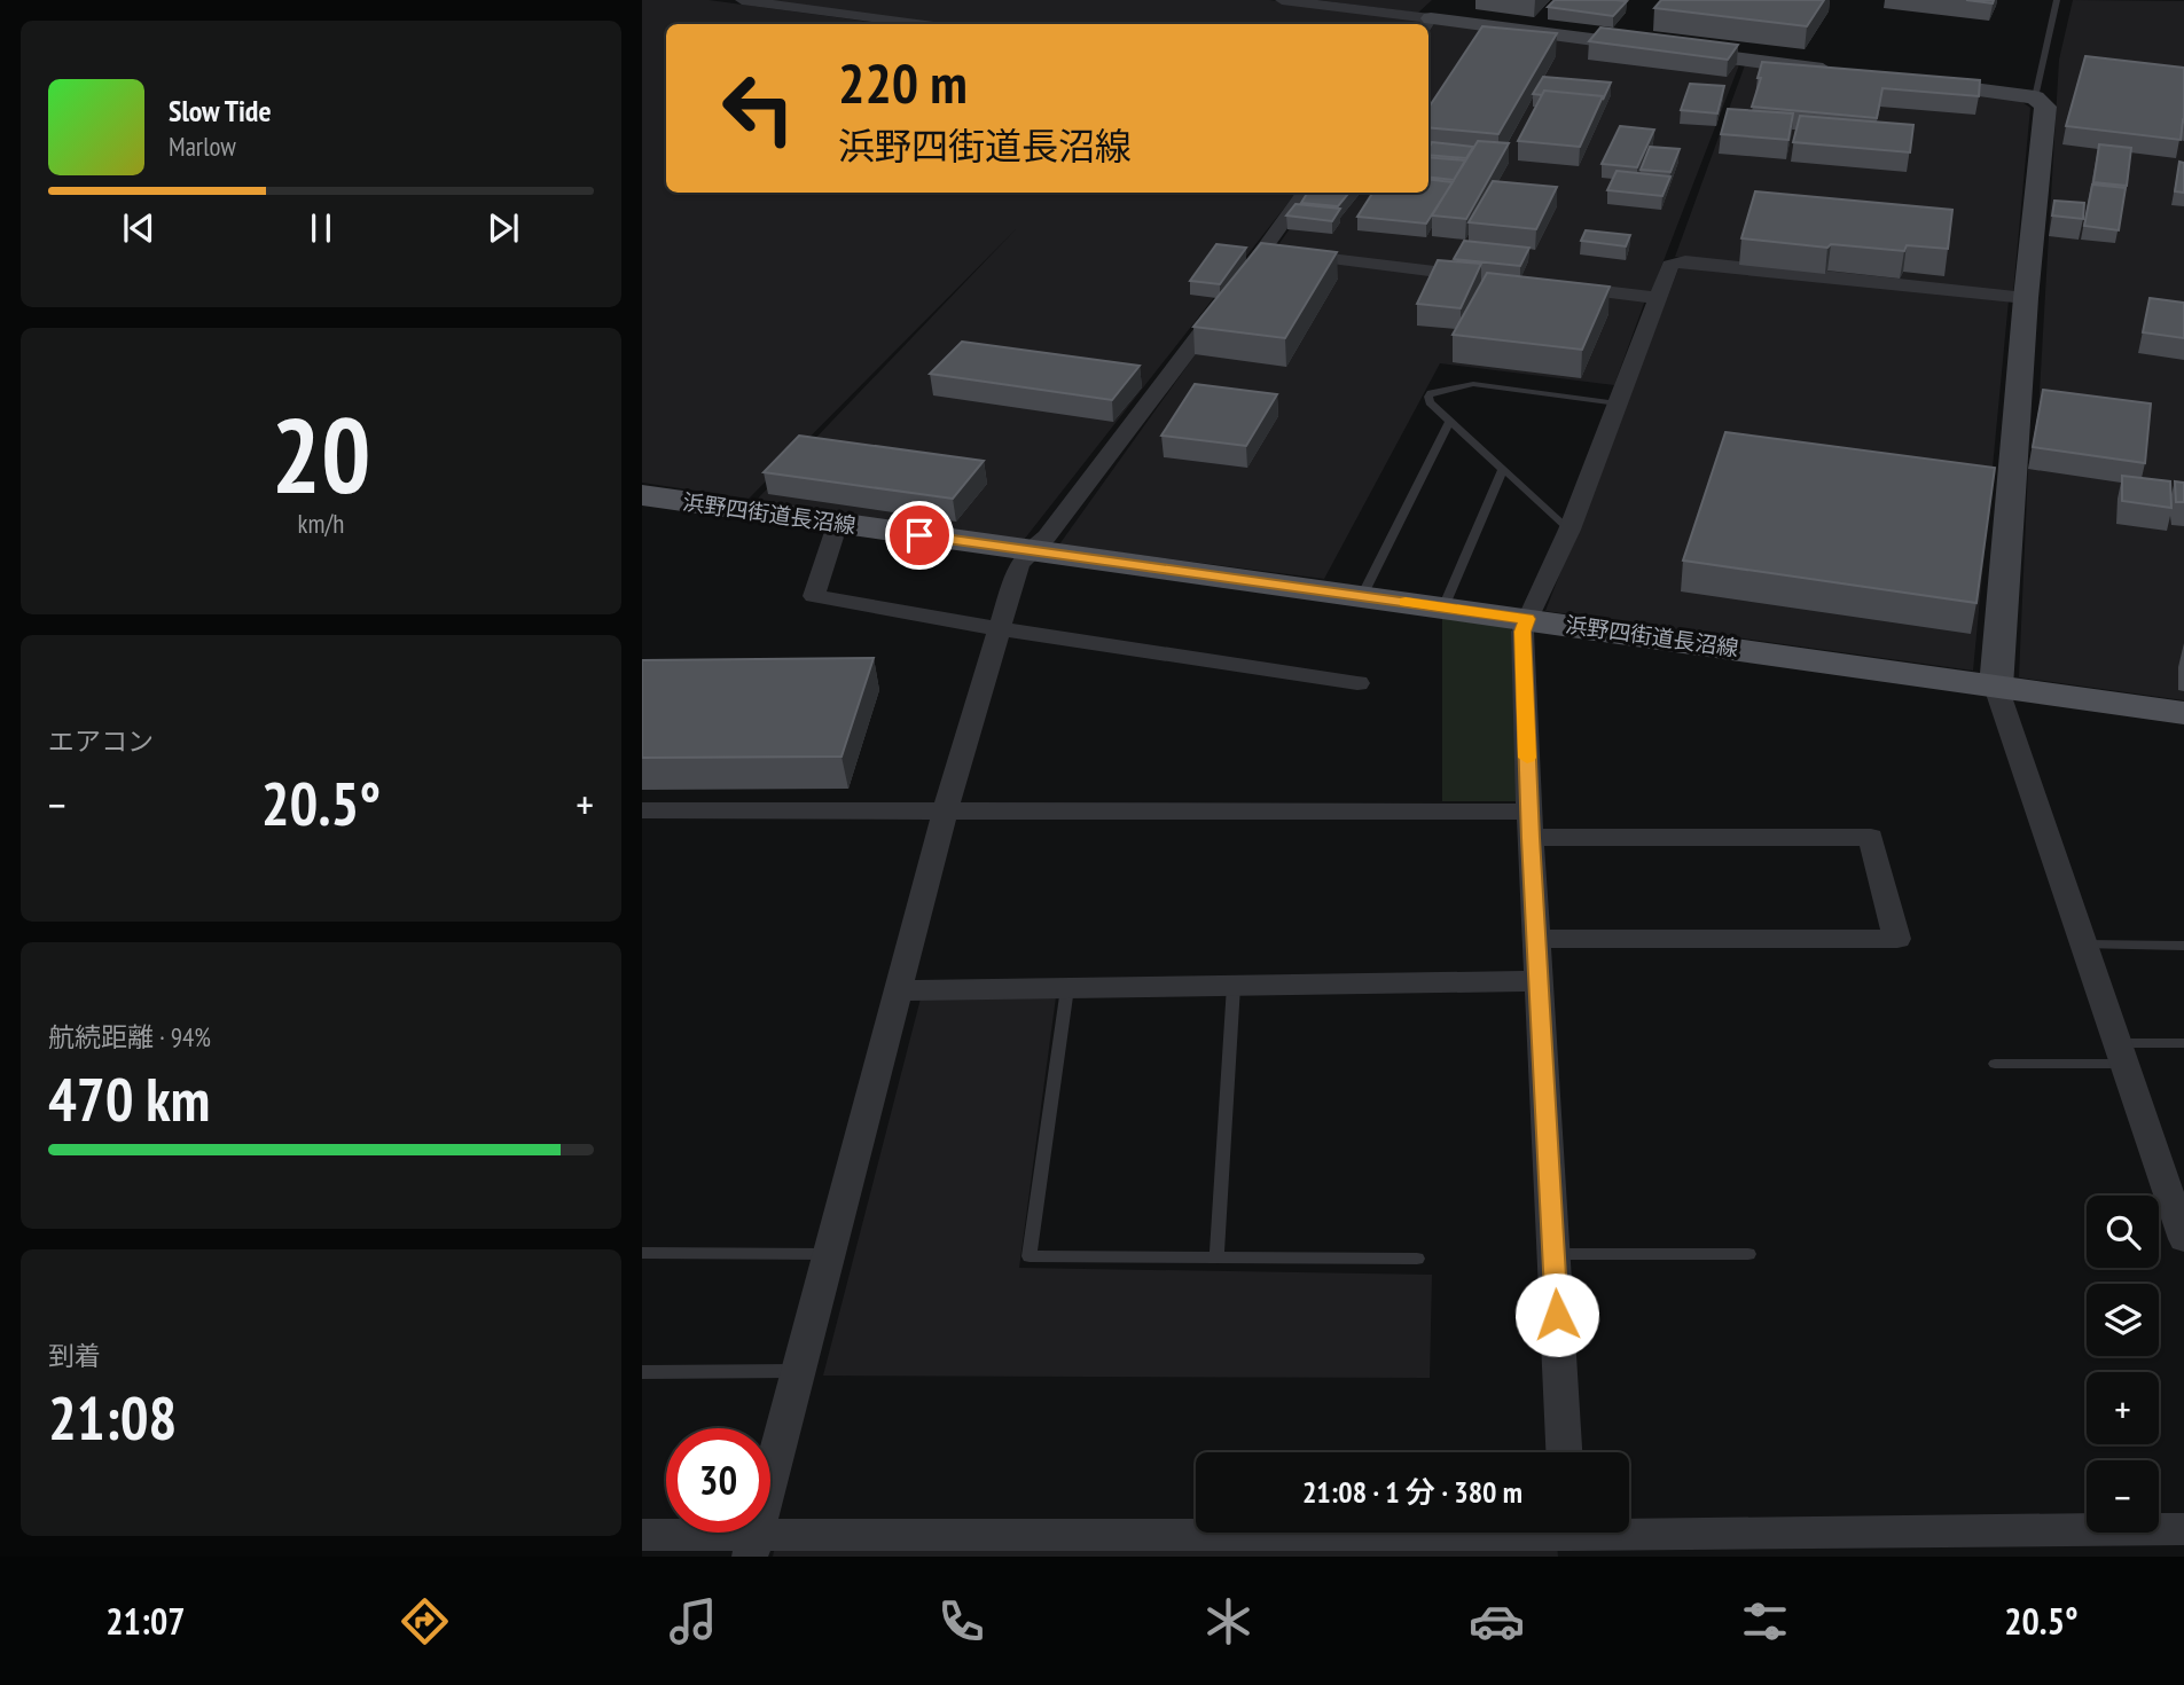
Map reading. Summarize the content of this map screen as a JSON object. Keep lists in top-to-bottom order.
{
  "streets": {
    "main road": ["浜野四街道長沼線"]
  },
  "page": {
    "turn": ["220 m", "浜野四街道長沼線"],
    "song": ["Slow Tide", "Marlow"],
    "tile": [
      ["20", "km/h"],
      "エアコン",
      ["航続距離 · 94%", "470 km"],
      ["到着", "21:08"]
    ],
    "heat": ["−", "20.5°", "+"],
    "map_buttons": ["+", "−"],
    "limit": "30",
    "trip": "21:08 · 1 分 · 380 m",
    "tabs": ["21:07", "20.5°"]
  }
}
